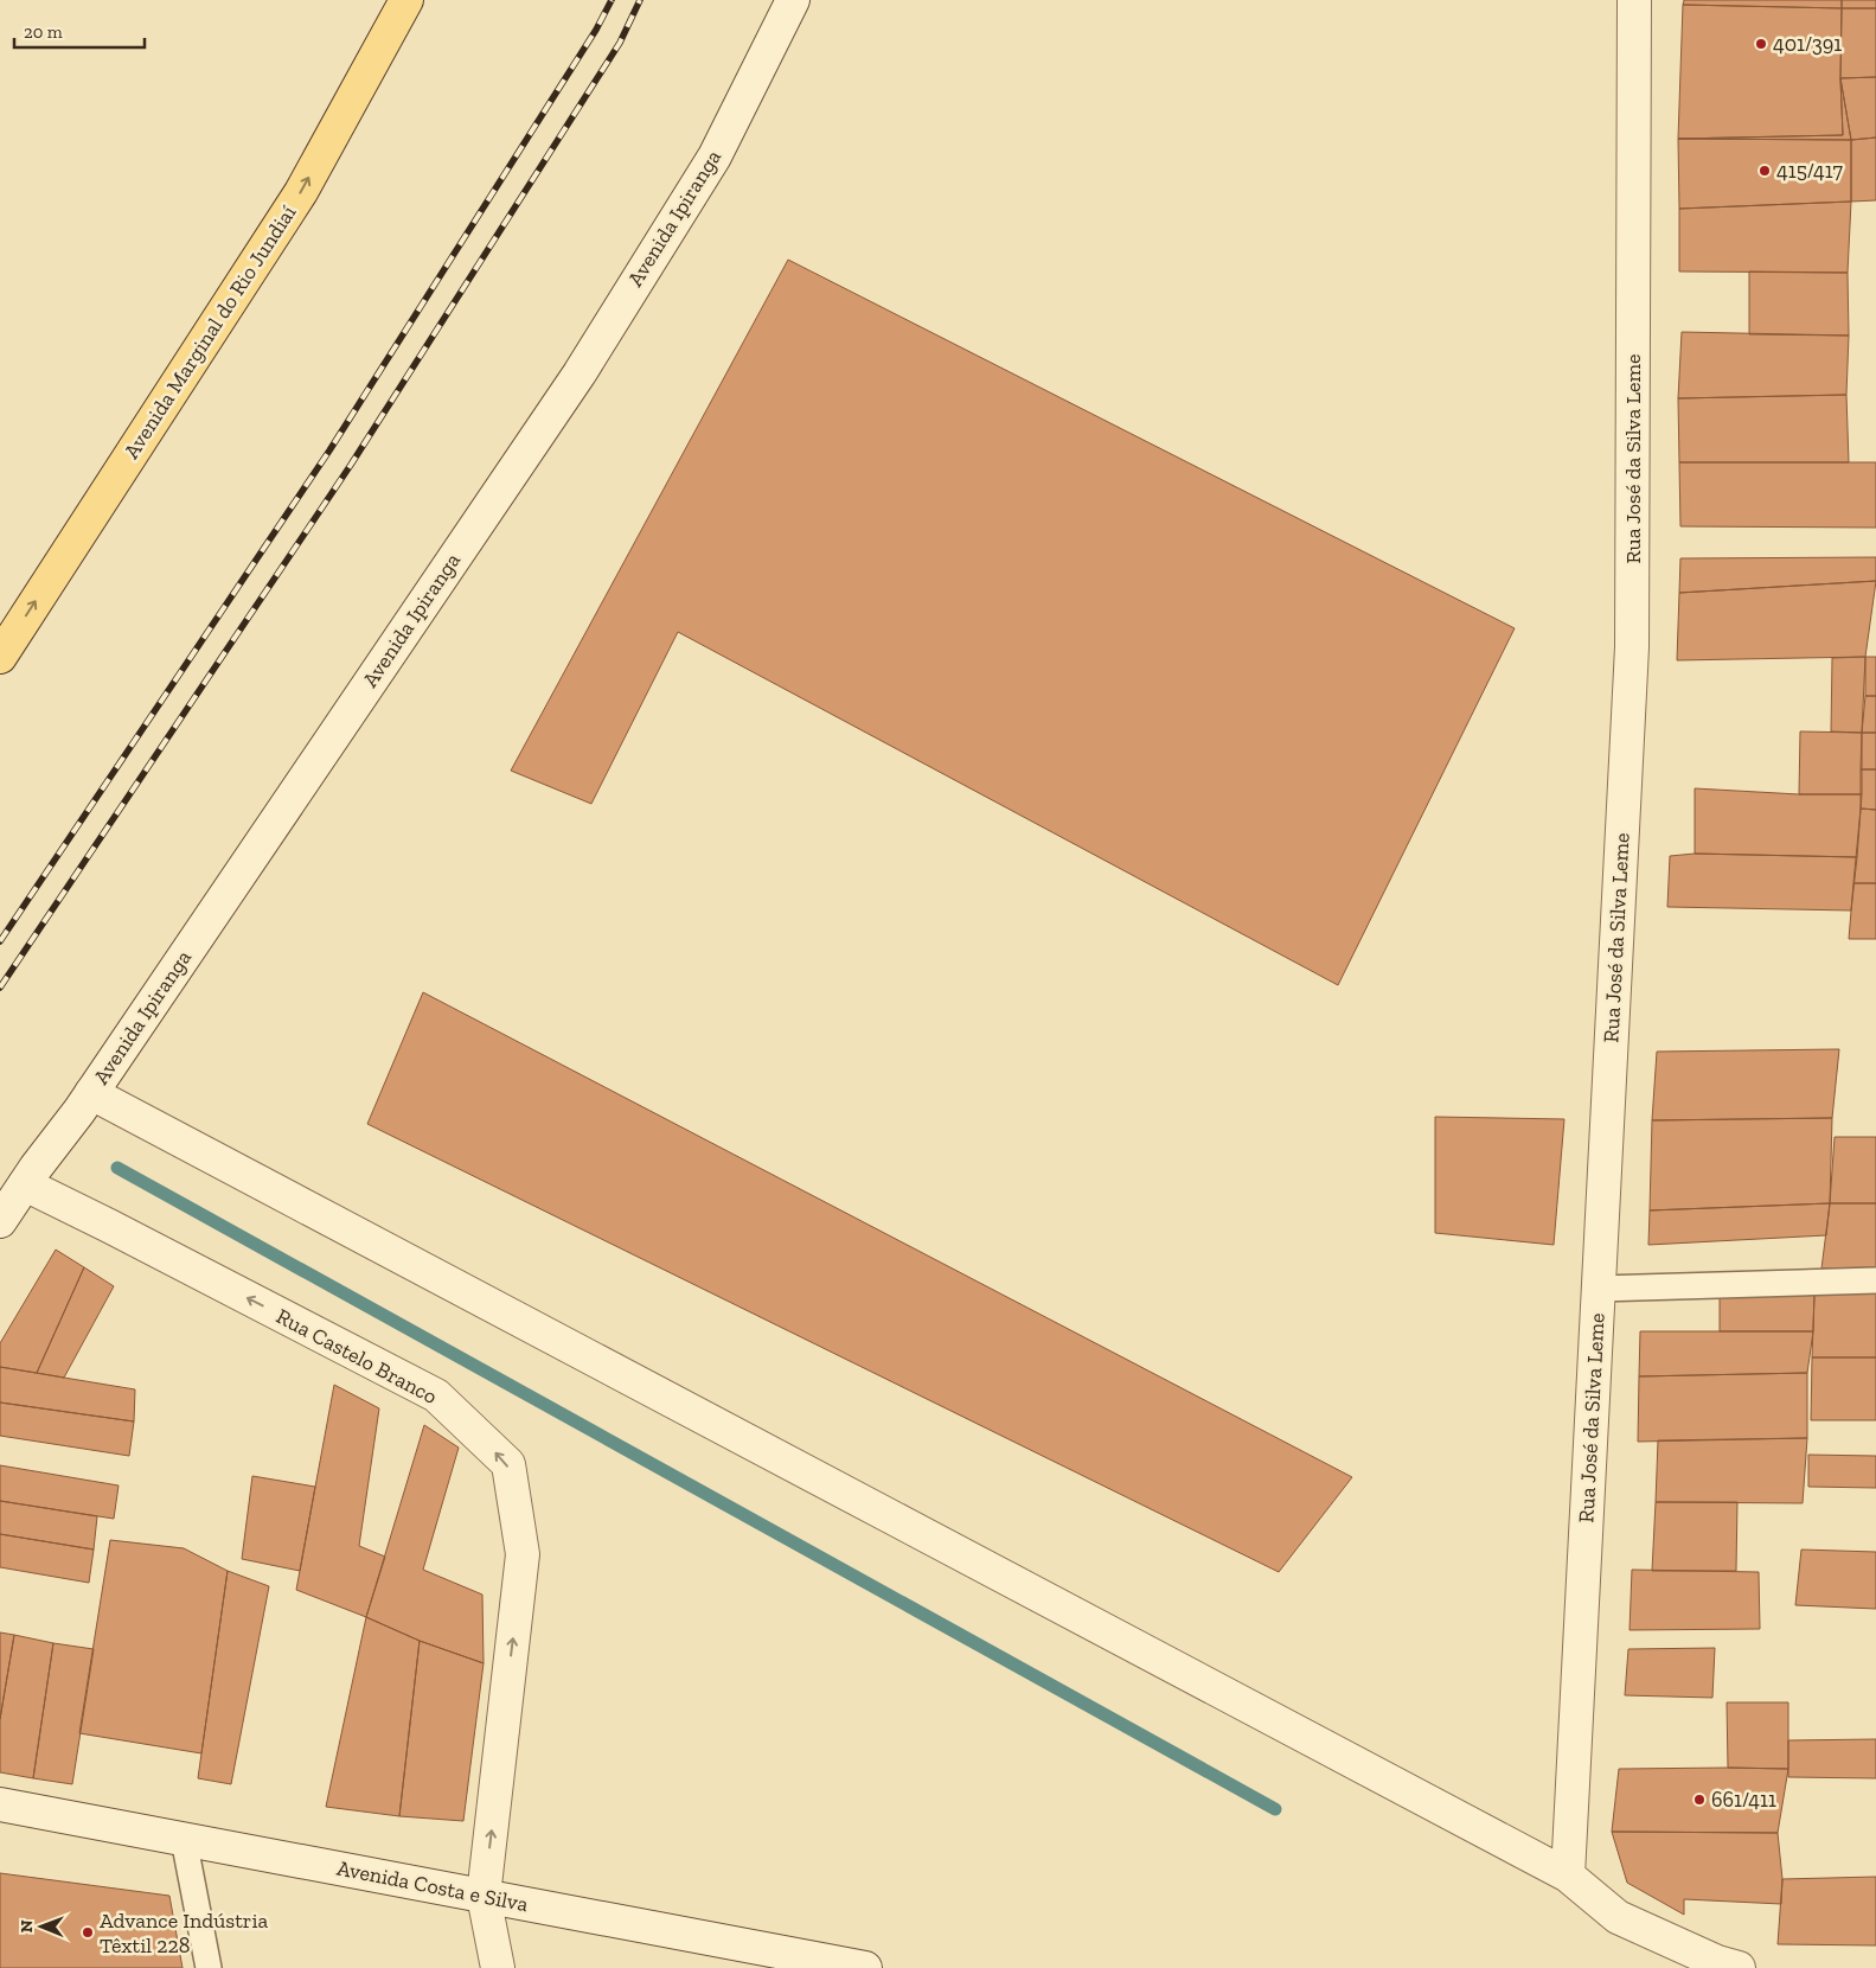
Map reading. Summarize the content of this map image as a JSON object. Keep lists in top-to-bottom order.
{
  "streets": {
    "main road": ["Avenida Marginal do Rio Jundiaí"],
    "street": [
      "Avenida Ipiranga",
      "Rua José da Silva Leme",
      "Rua Castelo Branco",
      "Avenida Costa e Silva"
    ]
  },
  "crossings": [
    ["Avenida Ipiranga", "Rua Castelo Branco"],
    ["Rua Castelo Branco", "Avenida Costa e Silva"]
  ],
  "one_way": ["Avenida Marginal do Rio Jundiaí", "Rua Castelo Branco"],
  "places": [
    "401/391",
    "415/417",
    "661/411",
    "Advance Indústria Têxtil 228"
  ],
  "scale_bar": "20 m",
  "north": "left"
}
